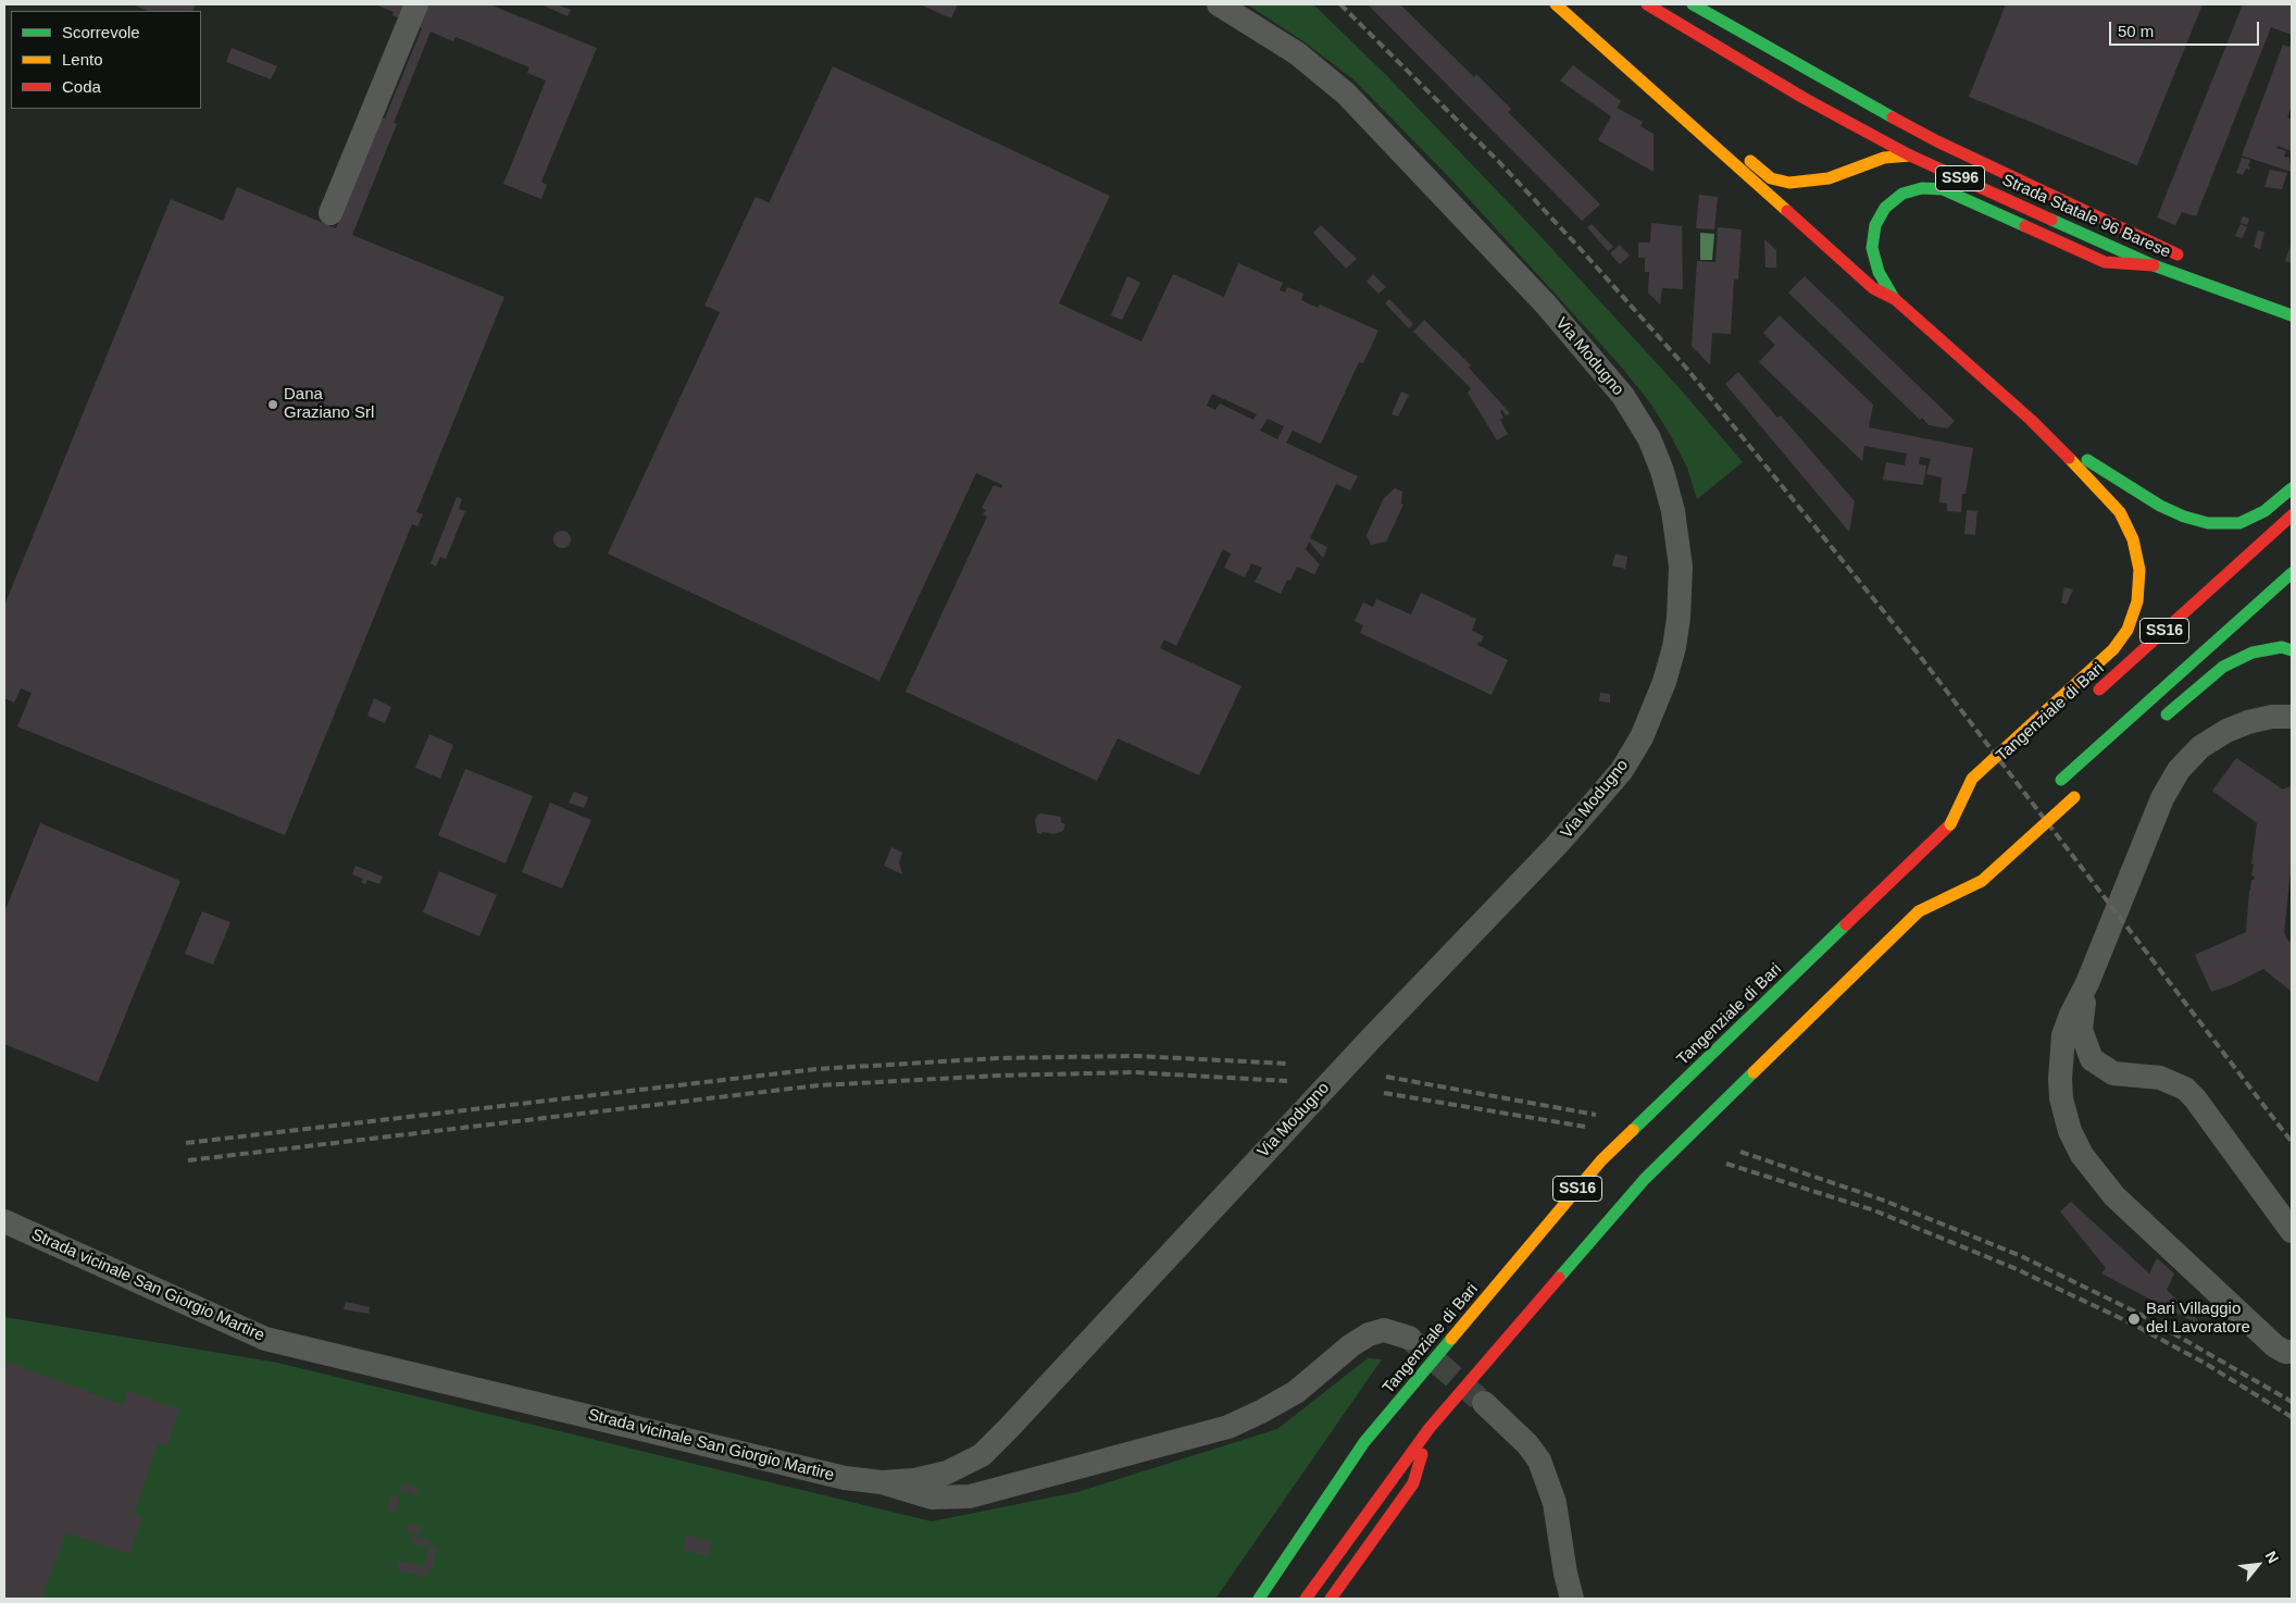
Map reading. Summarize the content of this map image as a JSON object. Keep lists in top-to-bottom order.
{
  "streets": {
    "main road": [
      "SS96",
      "Strada Statale 96 Barese",
      "SS16",
      "Tangenziale di Bari"
    ],
    "street": ["Via Modugno", "Strada vicinale San Giorgio Martire"]
  },
  "crossings": [
    ["Via Modugno", "Strada vicinale San Giorgio Martire"]
  ],
  "places": ["Dana Graziano Srl", "Bari Villaggio del Lavoratore"],
  "legend": ["Scorrevole", "Lento", "Coda"],
  "scale_bar": "50 m",
  "north": "top right"
}
